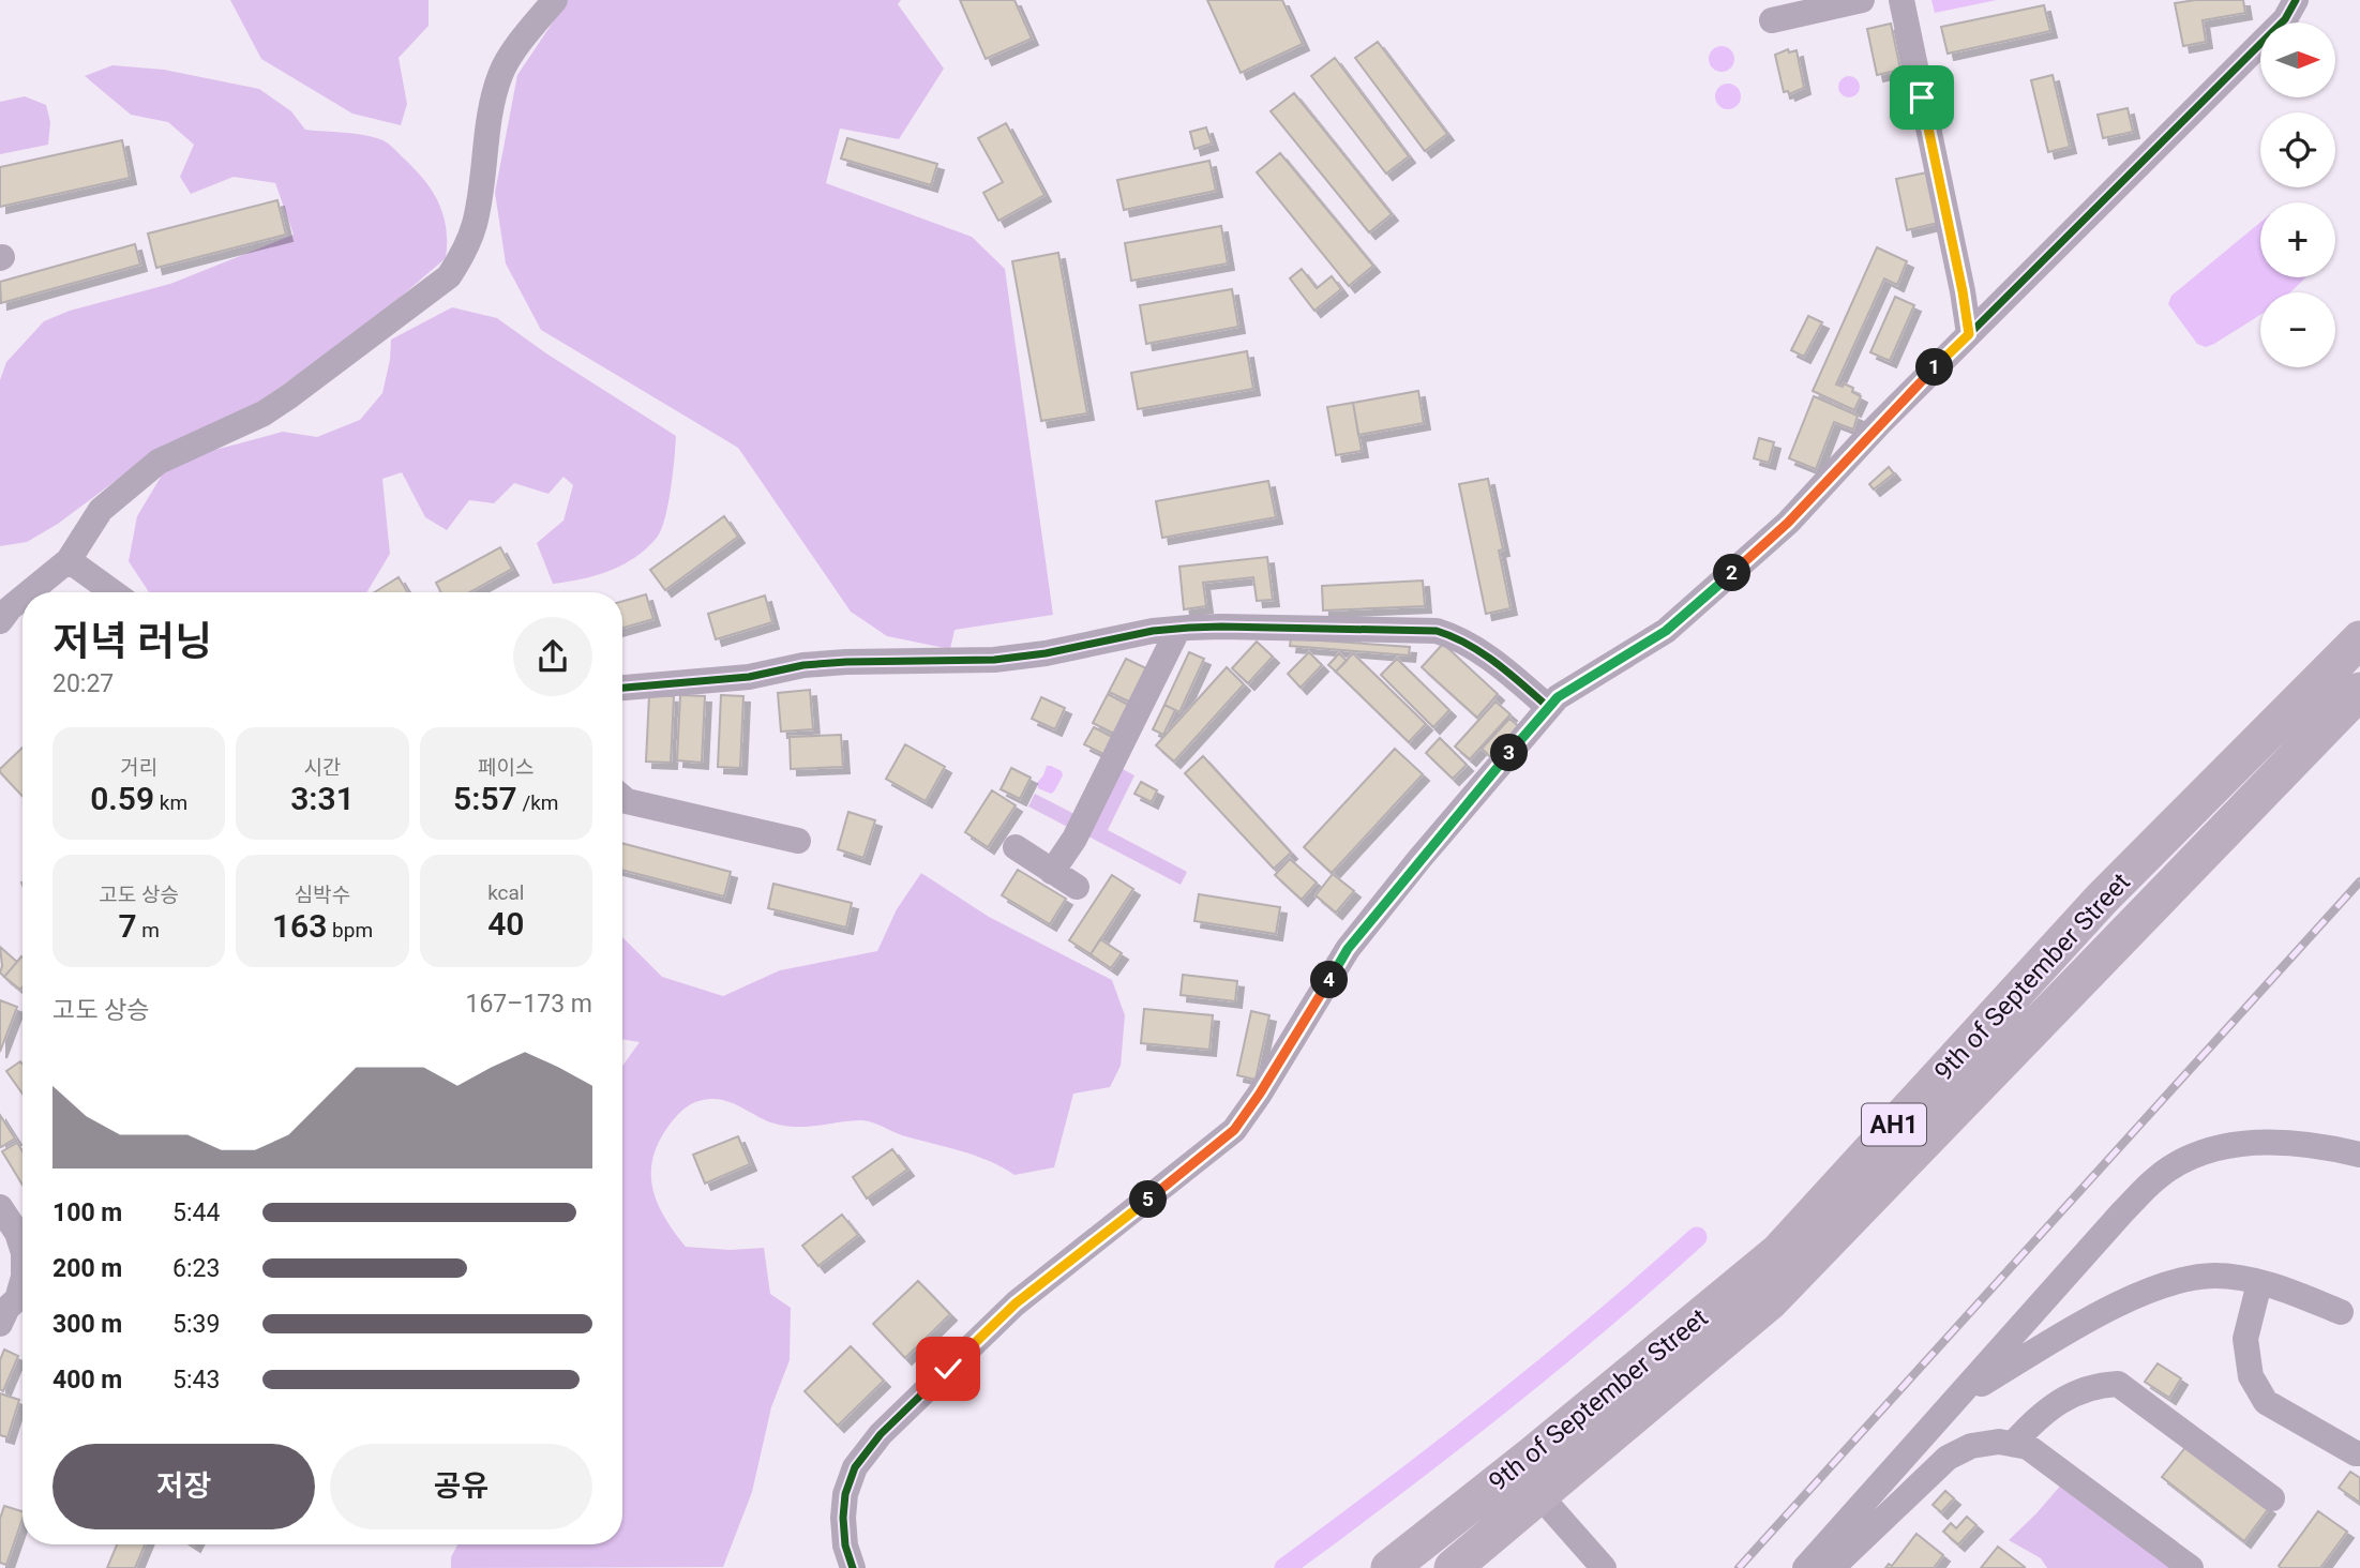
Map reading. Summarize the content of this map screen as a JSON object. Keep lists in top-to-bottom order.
{
  "streets": {
    "highway": ["9th of September Street", "AH1"]
  },
  "north": "right",
  "page": {
    "map_buttons": ["+", "−"],
    "pins": [
      "1",
      "2",
      "3",
      "4",
      "5"
    ],
    "heading": ["저녁 러닝", "20:27"],
    "stats": [
      ["거리", "0.59 km"],
      ["시간", "3:31"],
      ["페이스", "5:57 /km"],
      ["고도 상승", "7 m"],
      ["심박수", "163 bpm"],
      ["kcal", "40"]
    ],
    "chart": ["고도 상승", "167–173 m"],
    "list": [
      {
        "name": "100 m",
        "note": "5:44"
      },
      {
        "name": "200 m",
        "note": "6:23"
      },
      {
        "name": "300 m",
        "note": "5:39"
      },
      {
        "name": "400 m",
        "note": "5:43"
      }
    ],
    "buttons": ["저장", "공유"]
  }
}
